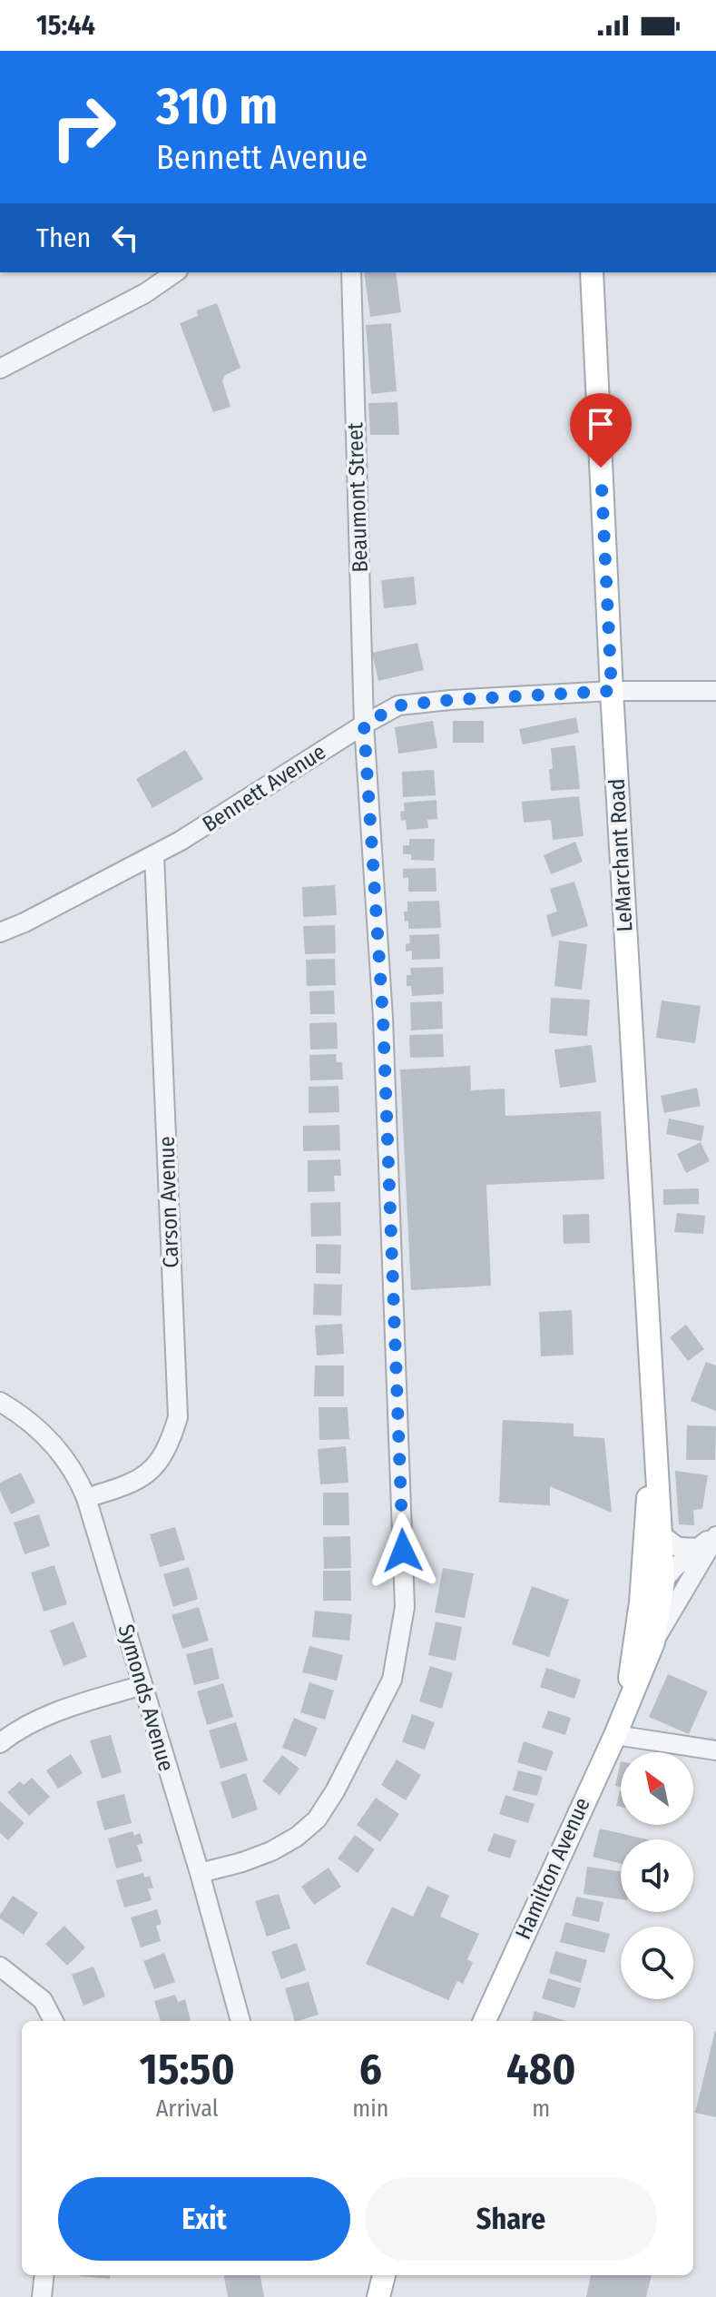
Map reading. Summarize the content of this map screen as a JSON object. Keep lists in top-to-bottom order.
{
  "streets": {
    "main road": ["LeMarchant Road", "Hamilton Avenue"],
    "street": [
      "Beaumont Street",
      "Bennett Avenue",
      "Carson Avenue",
      "Symonds Avenue"
    ]
  },
  "crossings": [
    ["Beaumont Street", "Bennett Avenue"],
    ["Beaumont Street", "Symonds Avenue"],
    ["Bennett Avenue", "LeMarchant Road"],
    ["Bennett Avenue", "Carson Avenue"],
    ["LeMarchant Road", "Hamilton Avenue"],
    ["Carson Avenue", "Symonds Avenue"]
  ],
  "north": "top left",
  "page": {
    "status": "15:44",
    "turn": ["310 m", "Bennett Avenue"],
    "then": "Then",
    "eta": [
      "15:50",
      "Arrival",
      "6",
      "min",
      "480",
      "m"
    ],
    "buttons": ["Exit", "Share"]
  }
}
